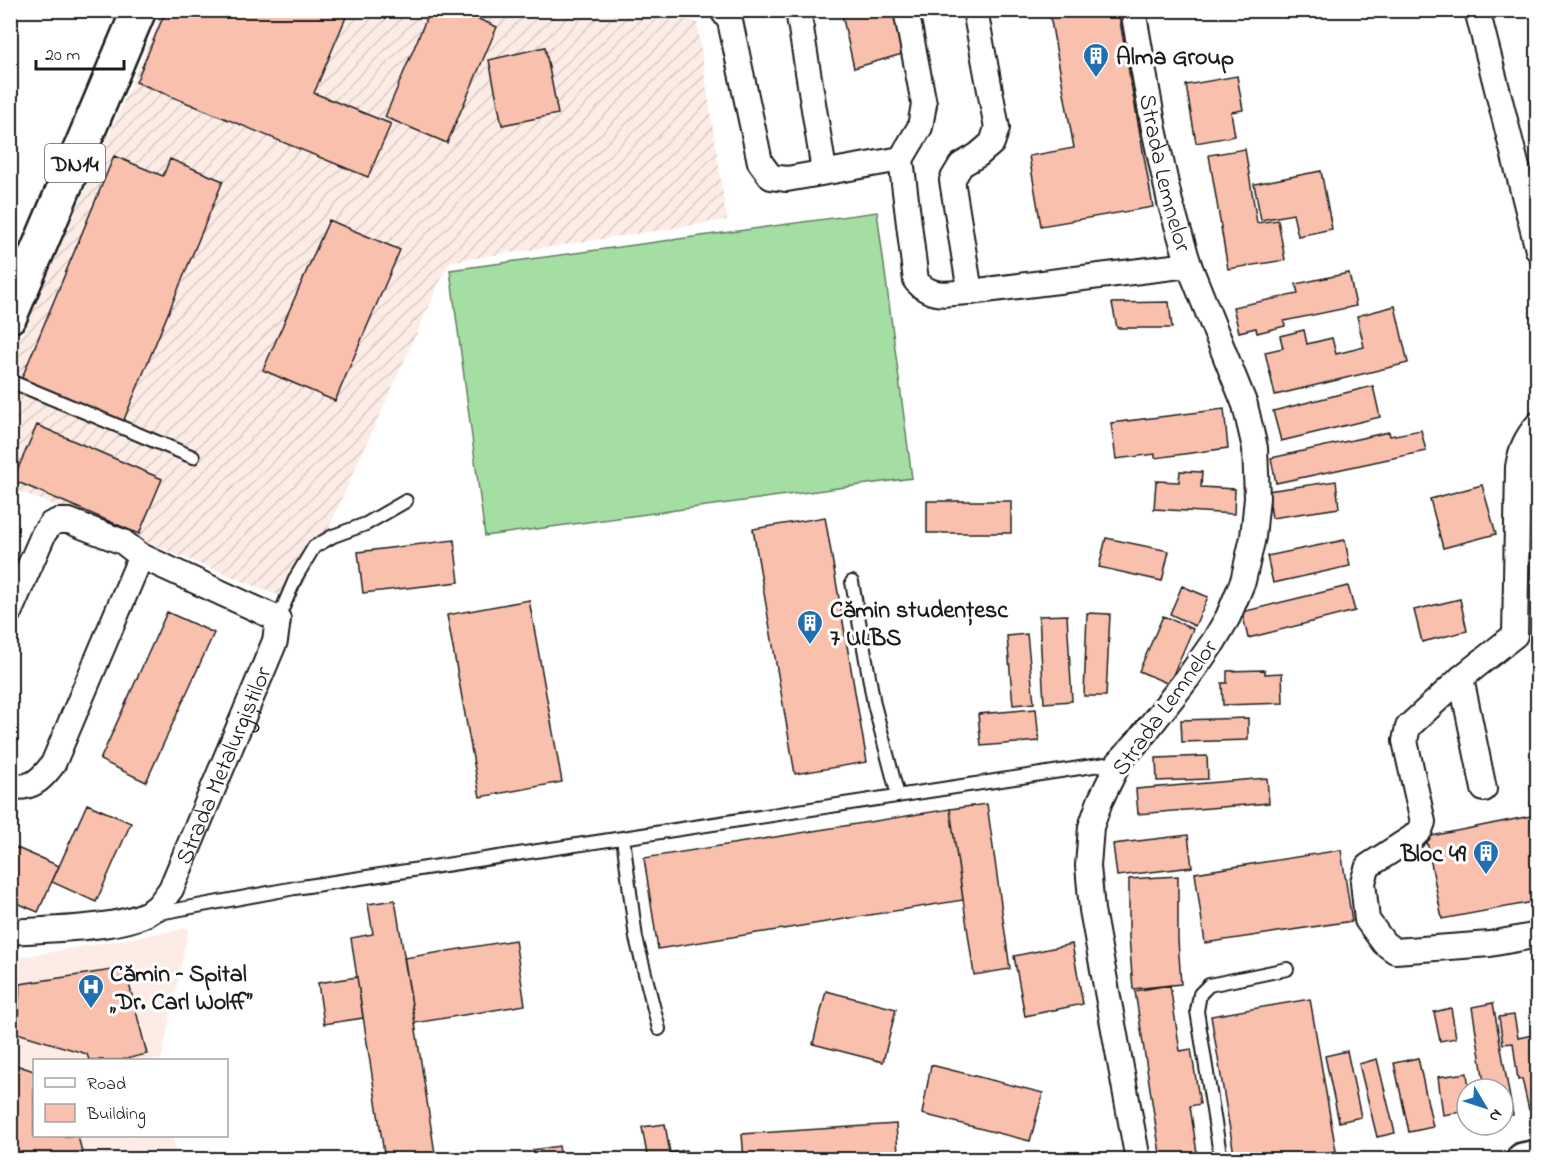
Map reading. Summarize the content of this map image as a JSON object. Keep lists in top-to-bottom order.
{
  "streets": {
    "main road": ["DN14"],
    "street": ["Strada Lemnelor", "Strada Metalurgiștilor"]
  },
  "places": {
    "building": ["Alma Group", "Cămin studențesc 7 ULBS", "Bloc 49"],
    "hospital": ["Cămin – Spital „Dr. Carl Wolff”"]
  },
  "legend": ["Road", "Building"],
  "scale_bar": "20 m",
  "north": "bottom right"
}
